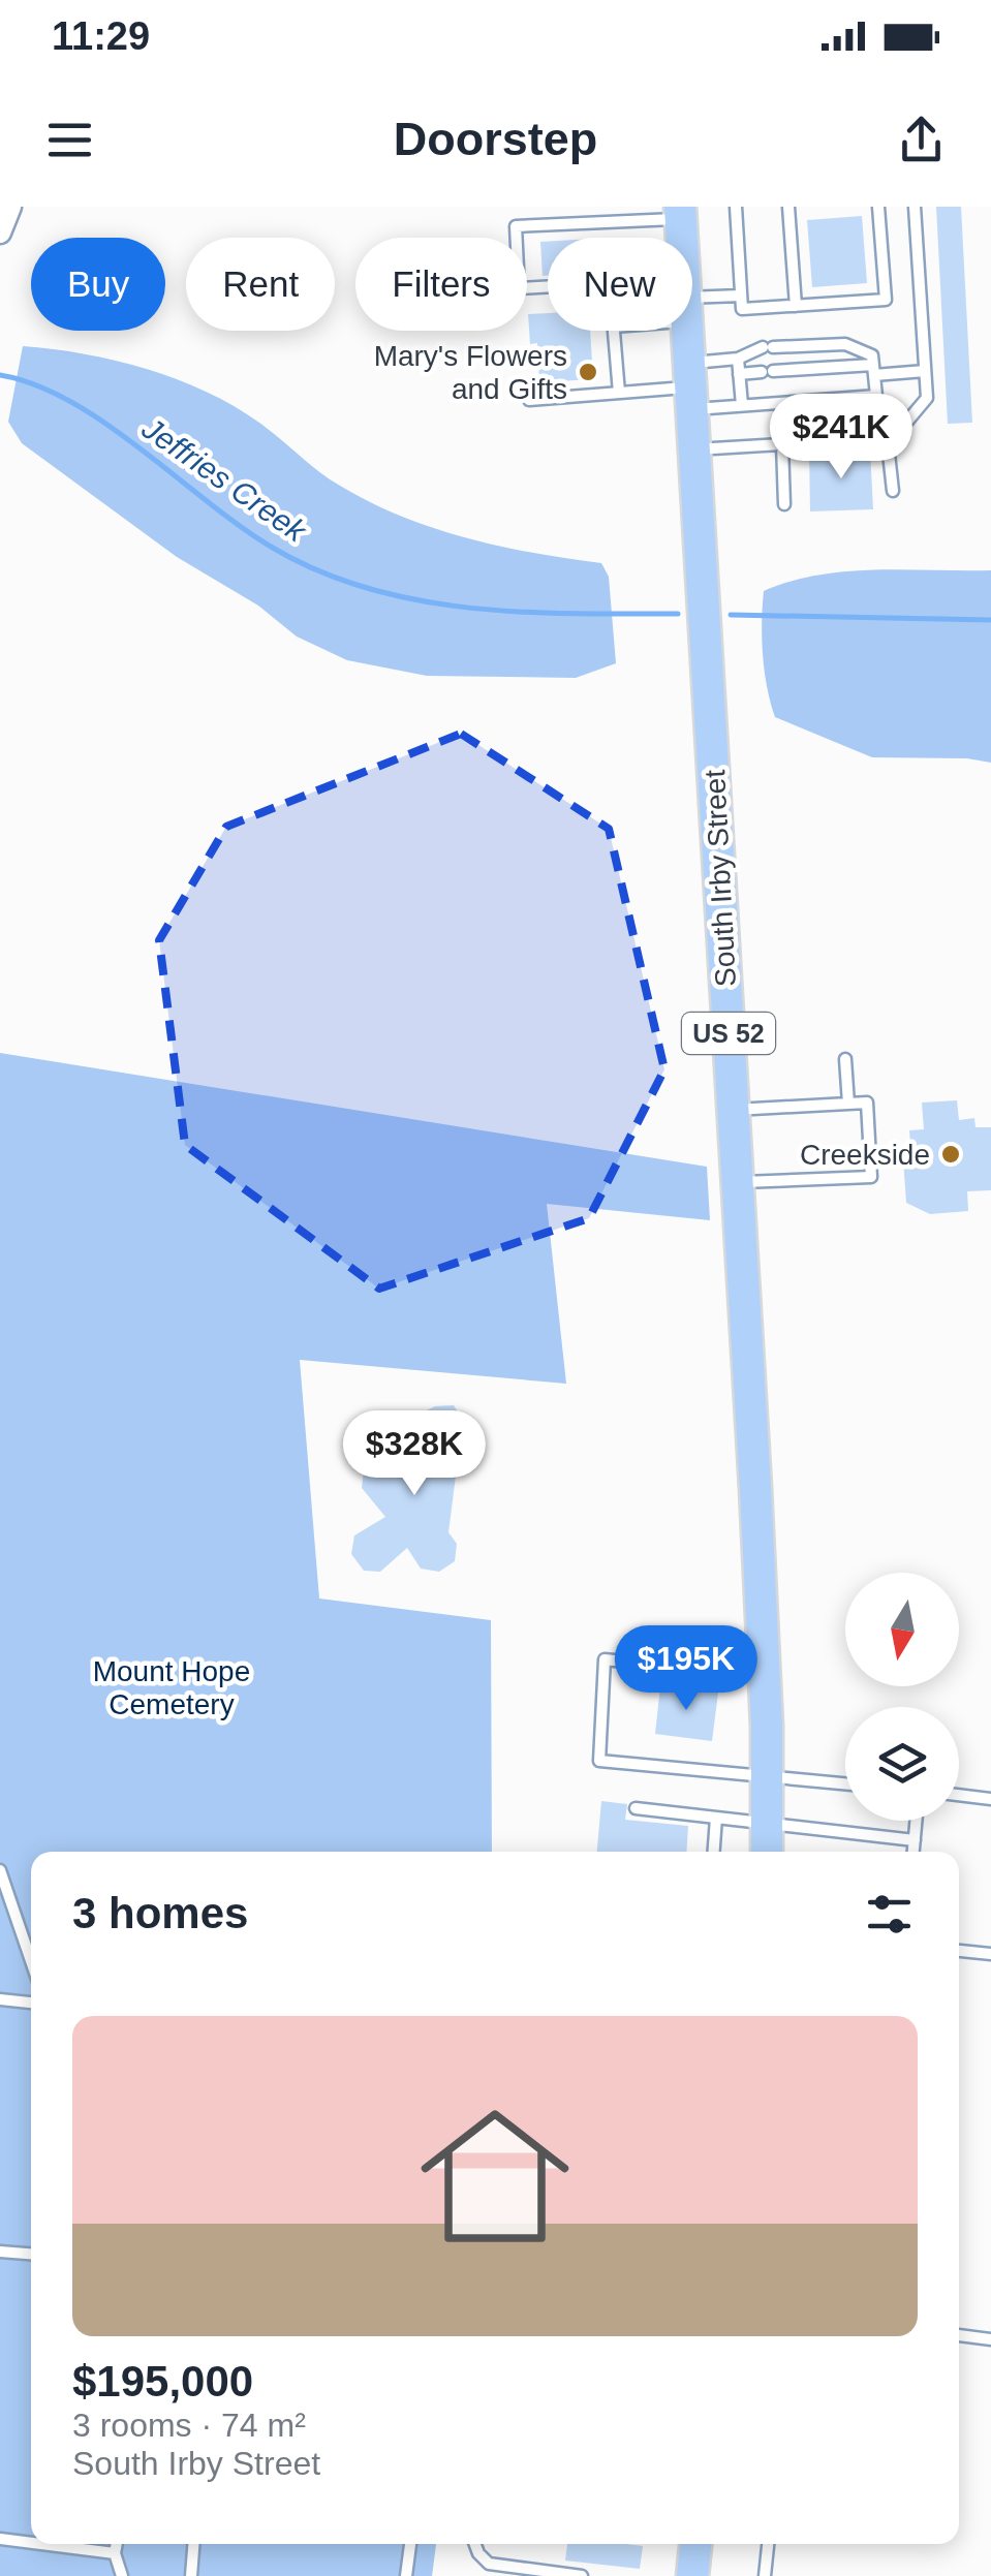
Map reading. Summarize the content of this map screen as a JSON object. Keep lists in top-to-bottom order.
{
  "streets": {
    "main road": ["South Irby Street", "US 52"]
  },
  "water": ["Jeffries Creek"],
  "parks": ["Mount Hope Cemetery"],
  "places": ["Mary's Flowers and Gifts", "Creekside"],
  "north": "bottom",
  "page": {
    "status": "11:29",
    "header": "Doorstep",
    "chip": [
      "Buy",
      "Rent",
      "Filters",
      "New"
    ],
    "price": ["$241K", "$328K", "$195K"],
    "heading": "3 homes",
    "list": [
      {
        "name": "$195,000",
        "note": "3 rooms · 74 m² · South Irby Street"
      }
    ]
  }
}
